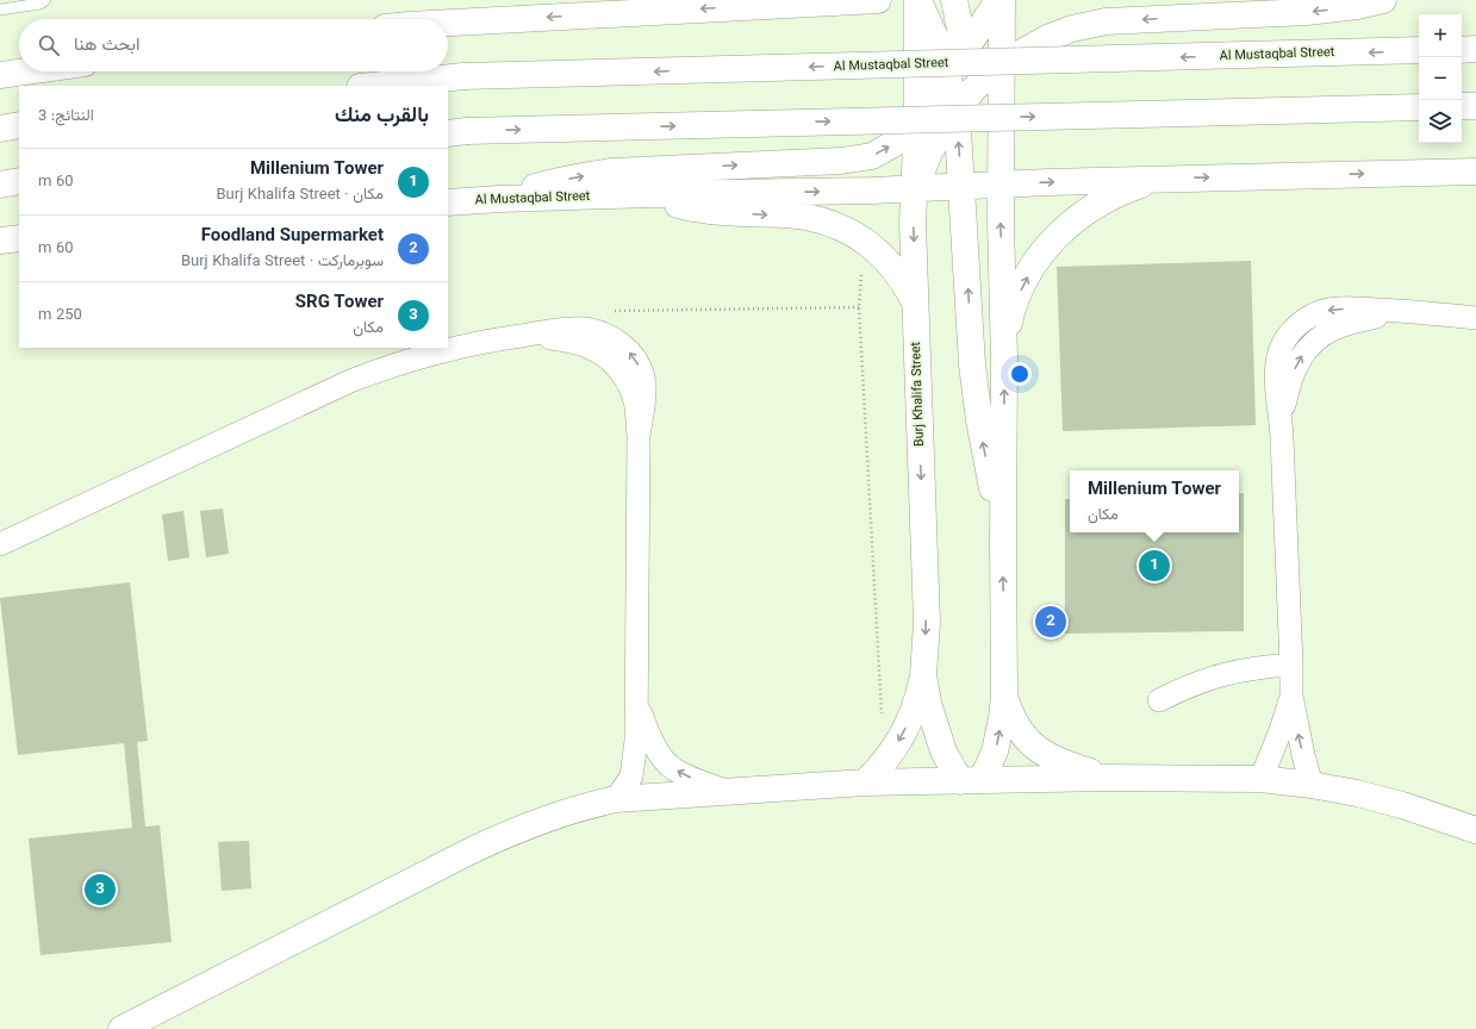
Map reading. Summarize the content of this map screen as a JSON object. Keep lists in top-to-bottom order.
{
  "streets": {
    "street": ["Al Mustaqbal Street", "Burj Khalifa Street"]
  },
  "crossings": [
    ["Al Mustaqbal Street", "Burj Khalifa Street"]
  ],
  "page": {
    "map_buttons": ["+", "−"],
    "search": "ابحث هنا",
    "heading": ["بالقرب منك", "النتائج: 3"],
    "list": [
      {
        "mark": "1",
        "name": "Millenium Tower",
        "note": "مكان · Burj Khalifa Street",
        "value": "60 m"
      },
      {
        "mark": "2",
        "name": "Foodland Supermarket",
        "note": "سوبرماركت · Burj Khalifa Street",
        "value": "60 m"
      },
      {
        "mark": "3",
        "name": "SRG Tower",
        "note": "مكان",
        "value": "250 m"
      }
    ],
    "popup": ["Millenium Tower", "مكان"],
    "pins": ["1", "2", "3"]
  }
}
